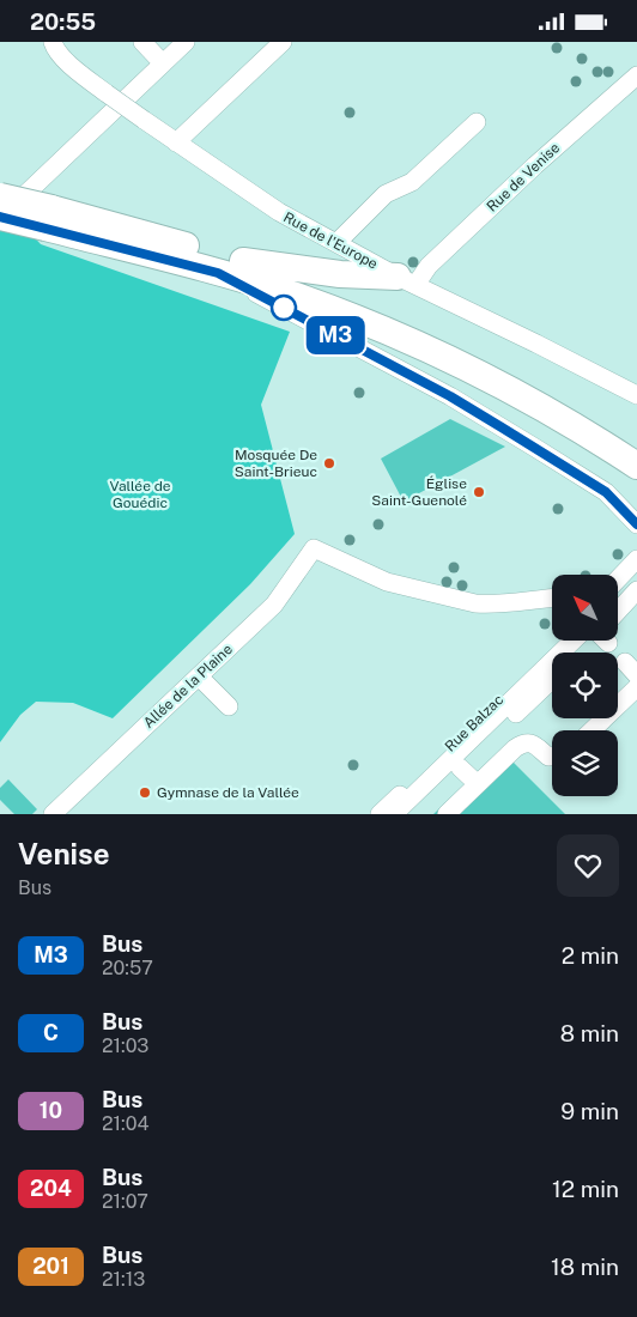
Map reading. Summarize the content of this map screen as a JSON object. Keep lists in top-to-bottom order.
{
  "streets": {
    "street": [
      "Rue de Venise",
      "Rue de l'Europe",
      "Allée de la Plaine",
      "Rue Balzac"
    ]
  },
  "crossings": [
    ["Rue de Venise", "Rue de l'Europe"]
  ],
  "parks": ["Vallée de Gouédic"],
  "places": ["Mosquée De Saint-Brieuc", "Église Saint-Guenolé", "Gymnase de la Vallée"],
  "lines": ["bus line M3"],
  "north": "top left",
  "page": {
    "status": "20:55",
    "on_map": "M3",
    "heading": ["Venise", "Bus"],
    "list": [
      {
        "mark": "M3",
        "name": "Bus",
        "note": "20:57",
        "value": "2 min"
      },
      {
        "mark": "C",
        "name": "Bus",
        "note": "21:03",
        "value": "8 min"
      },
      {
        "mark": "10",
        "name": "Bus",
        "note": "21:04",
        "value": "9 min"
      },
      {
        "mark": "204",
        "name": "Bus",
        "note": "21:07",
        "value": "12 min"
      },
      {
        "mark": "201",
        "name": "Bus",
        "note": "21:13",
        "value": "18 min"
      }
    ]
  }
}
